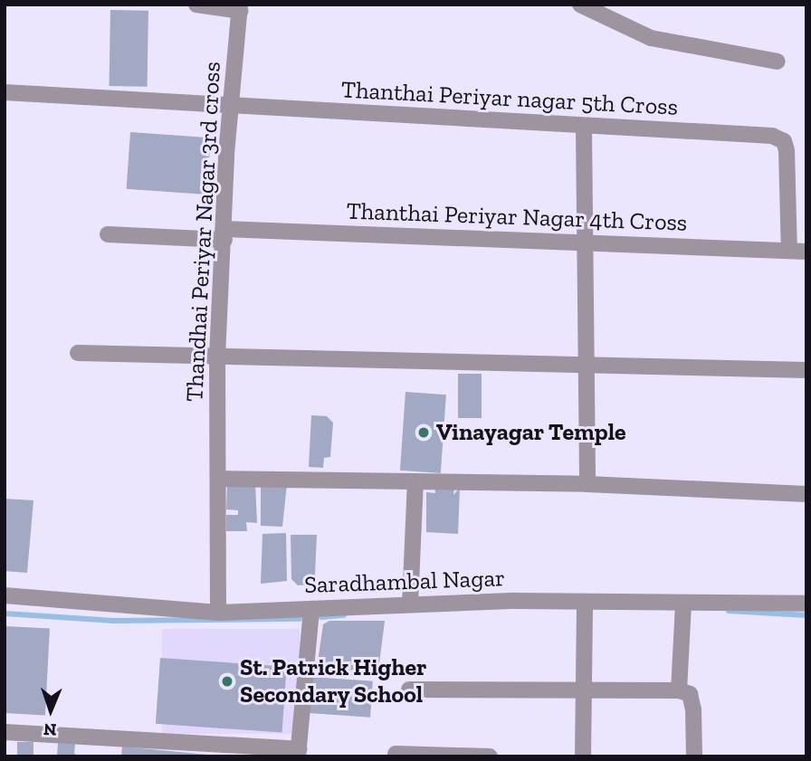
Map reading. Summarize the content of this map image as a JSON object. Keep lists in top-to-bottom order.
{
  "streets": {
    "street": [
      "Thanthai Periyar nagar 5th Cross",
      "Thanthai Periyar Nagar 4th Cross",
      "Thandhai Periyar Nagar 3rd cross",
      "Saradhambal Nagar"
    ]
  },
  "crossings": [
    ["Thanthai Periyar nagar 5th Cross", "Thanthai Periyar Nagar 4th Cross"],
    ["Thanthai Periyar nagar 5th Cross", "Thandhai Periyar Nagar 3rd cross"],
    ["Thanthai Periyar Nagar 4th Cross", "Thandhai Periyar Nagar 3rd cross"],
    ["Thandhai Periyar Nagar 3rd cross", "Saradhambal Nagar"]
  ],
  "places": ["Vinayagar Temple", "St. Patrick Higher Secondary School"],
  "north": "bottom"
}
